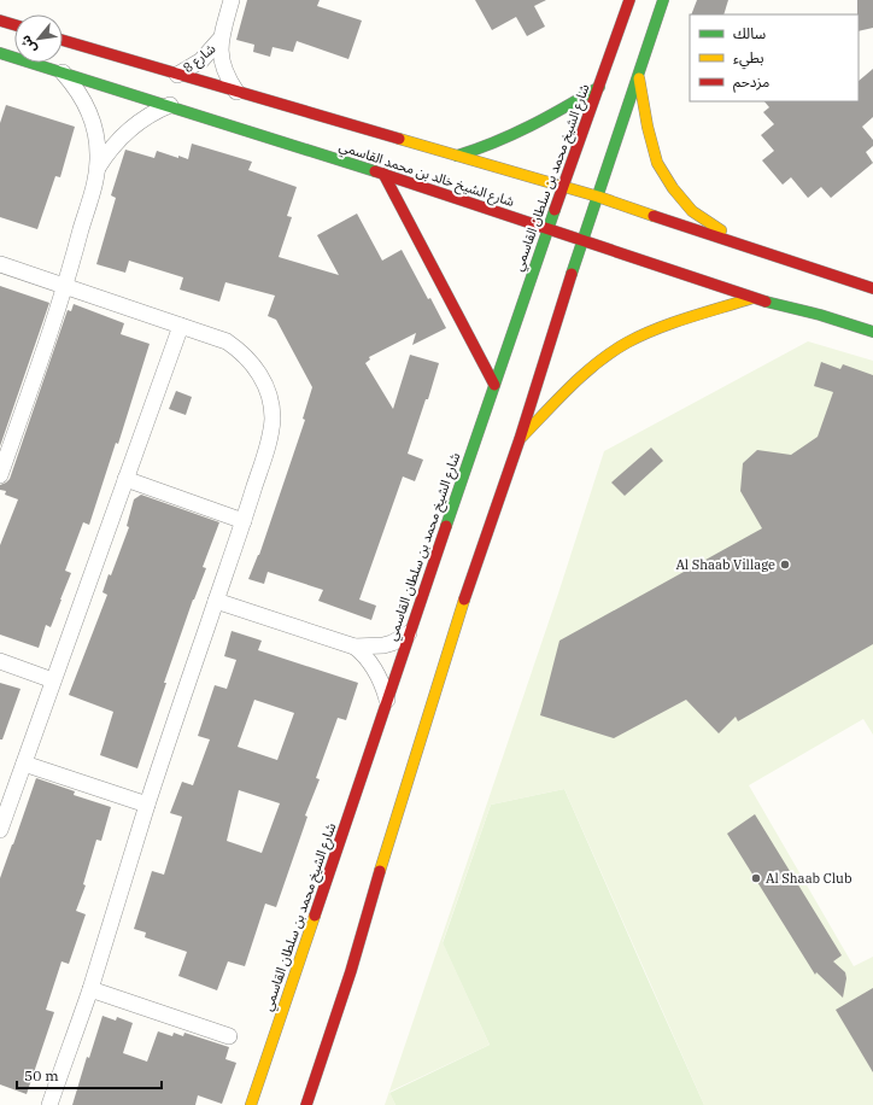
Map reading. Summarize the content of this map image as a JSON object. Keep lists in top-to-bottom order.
{
  "streets": {
    "main road": ["شارع الشيخ خالد بن محمد القاسمي", "شارع الشيخ محمد بن سلطان القاسمي"],
    "street": ["شارع 8"]
  },
  "crossings": [
    ["شارع 8", "شارع الشيخ خالد بن محمد القاسمي"],
    ["شارع الشيخ خالد بن محمد القاسمي", "شارع الشيخ محمد بن سلطان القاسمي"]
  ],
  "places": ["Al Shaab Village", "Al Shaab Club"],
  "legend": ["سالك", "بطيء", "مزدحم"],
  "scale_bar": "50 m",
  "north": "bottom left"
}
